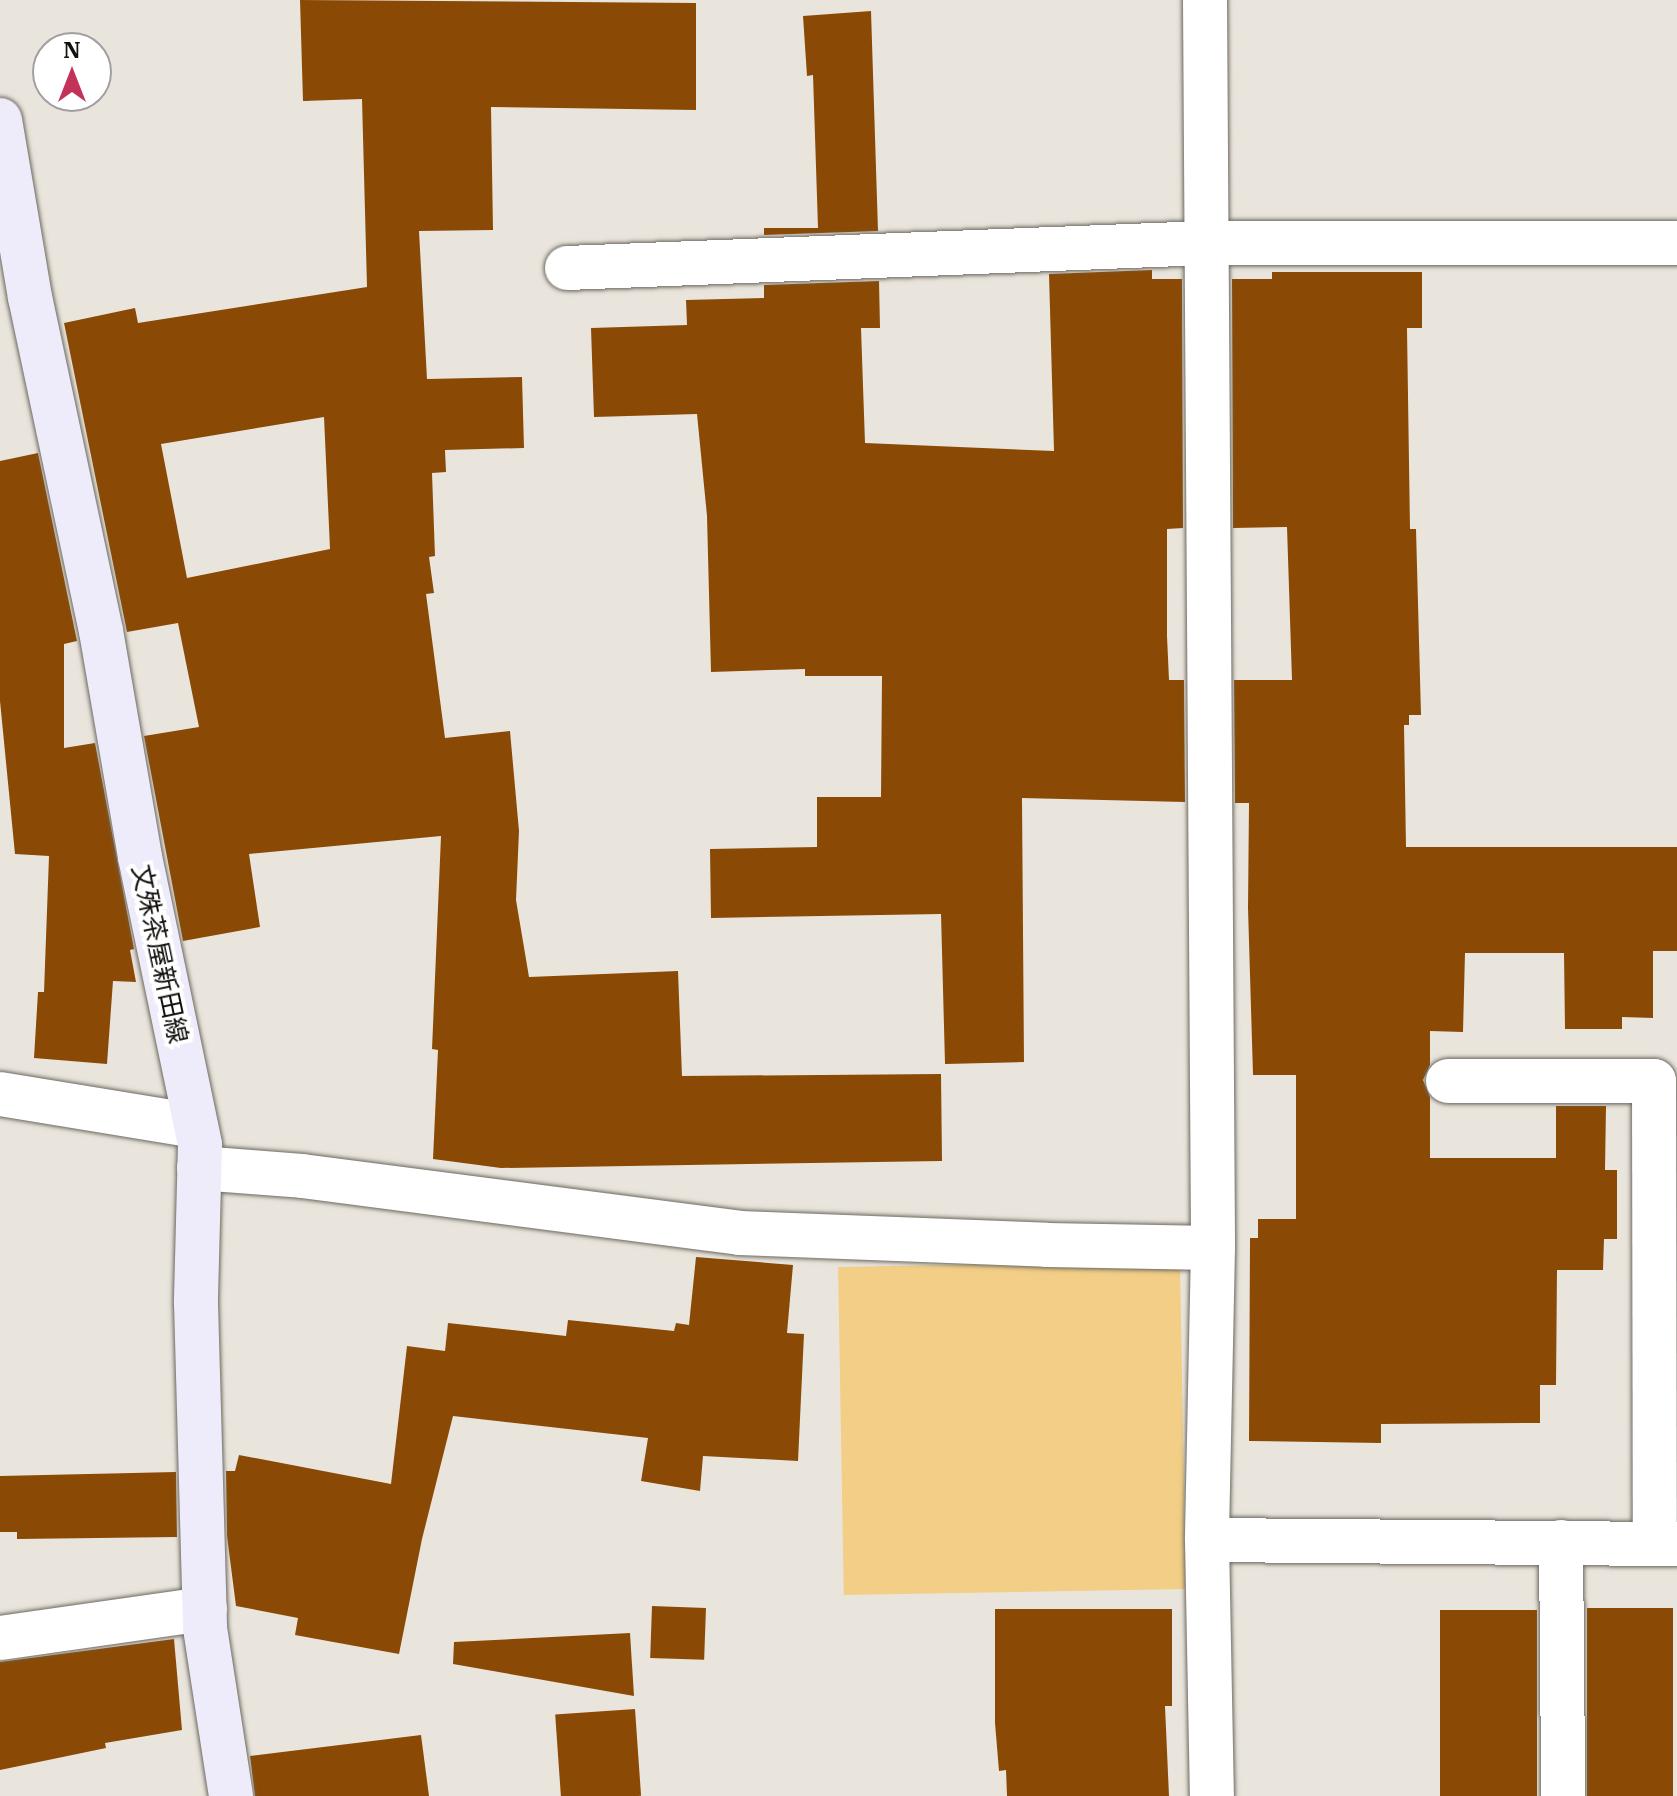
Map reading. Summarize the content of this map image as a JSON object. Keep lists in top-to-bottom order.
{
  "streets": {
    "main road": ["文殊茶屋新田線"]
  },
  "north": "top"
}
